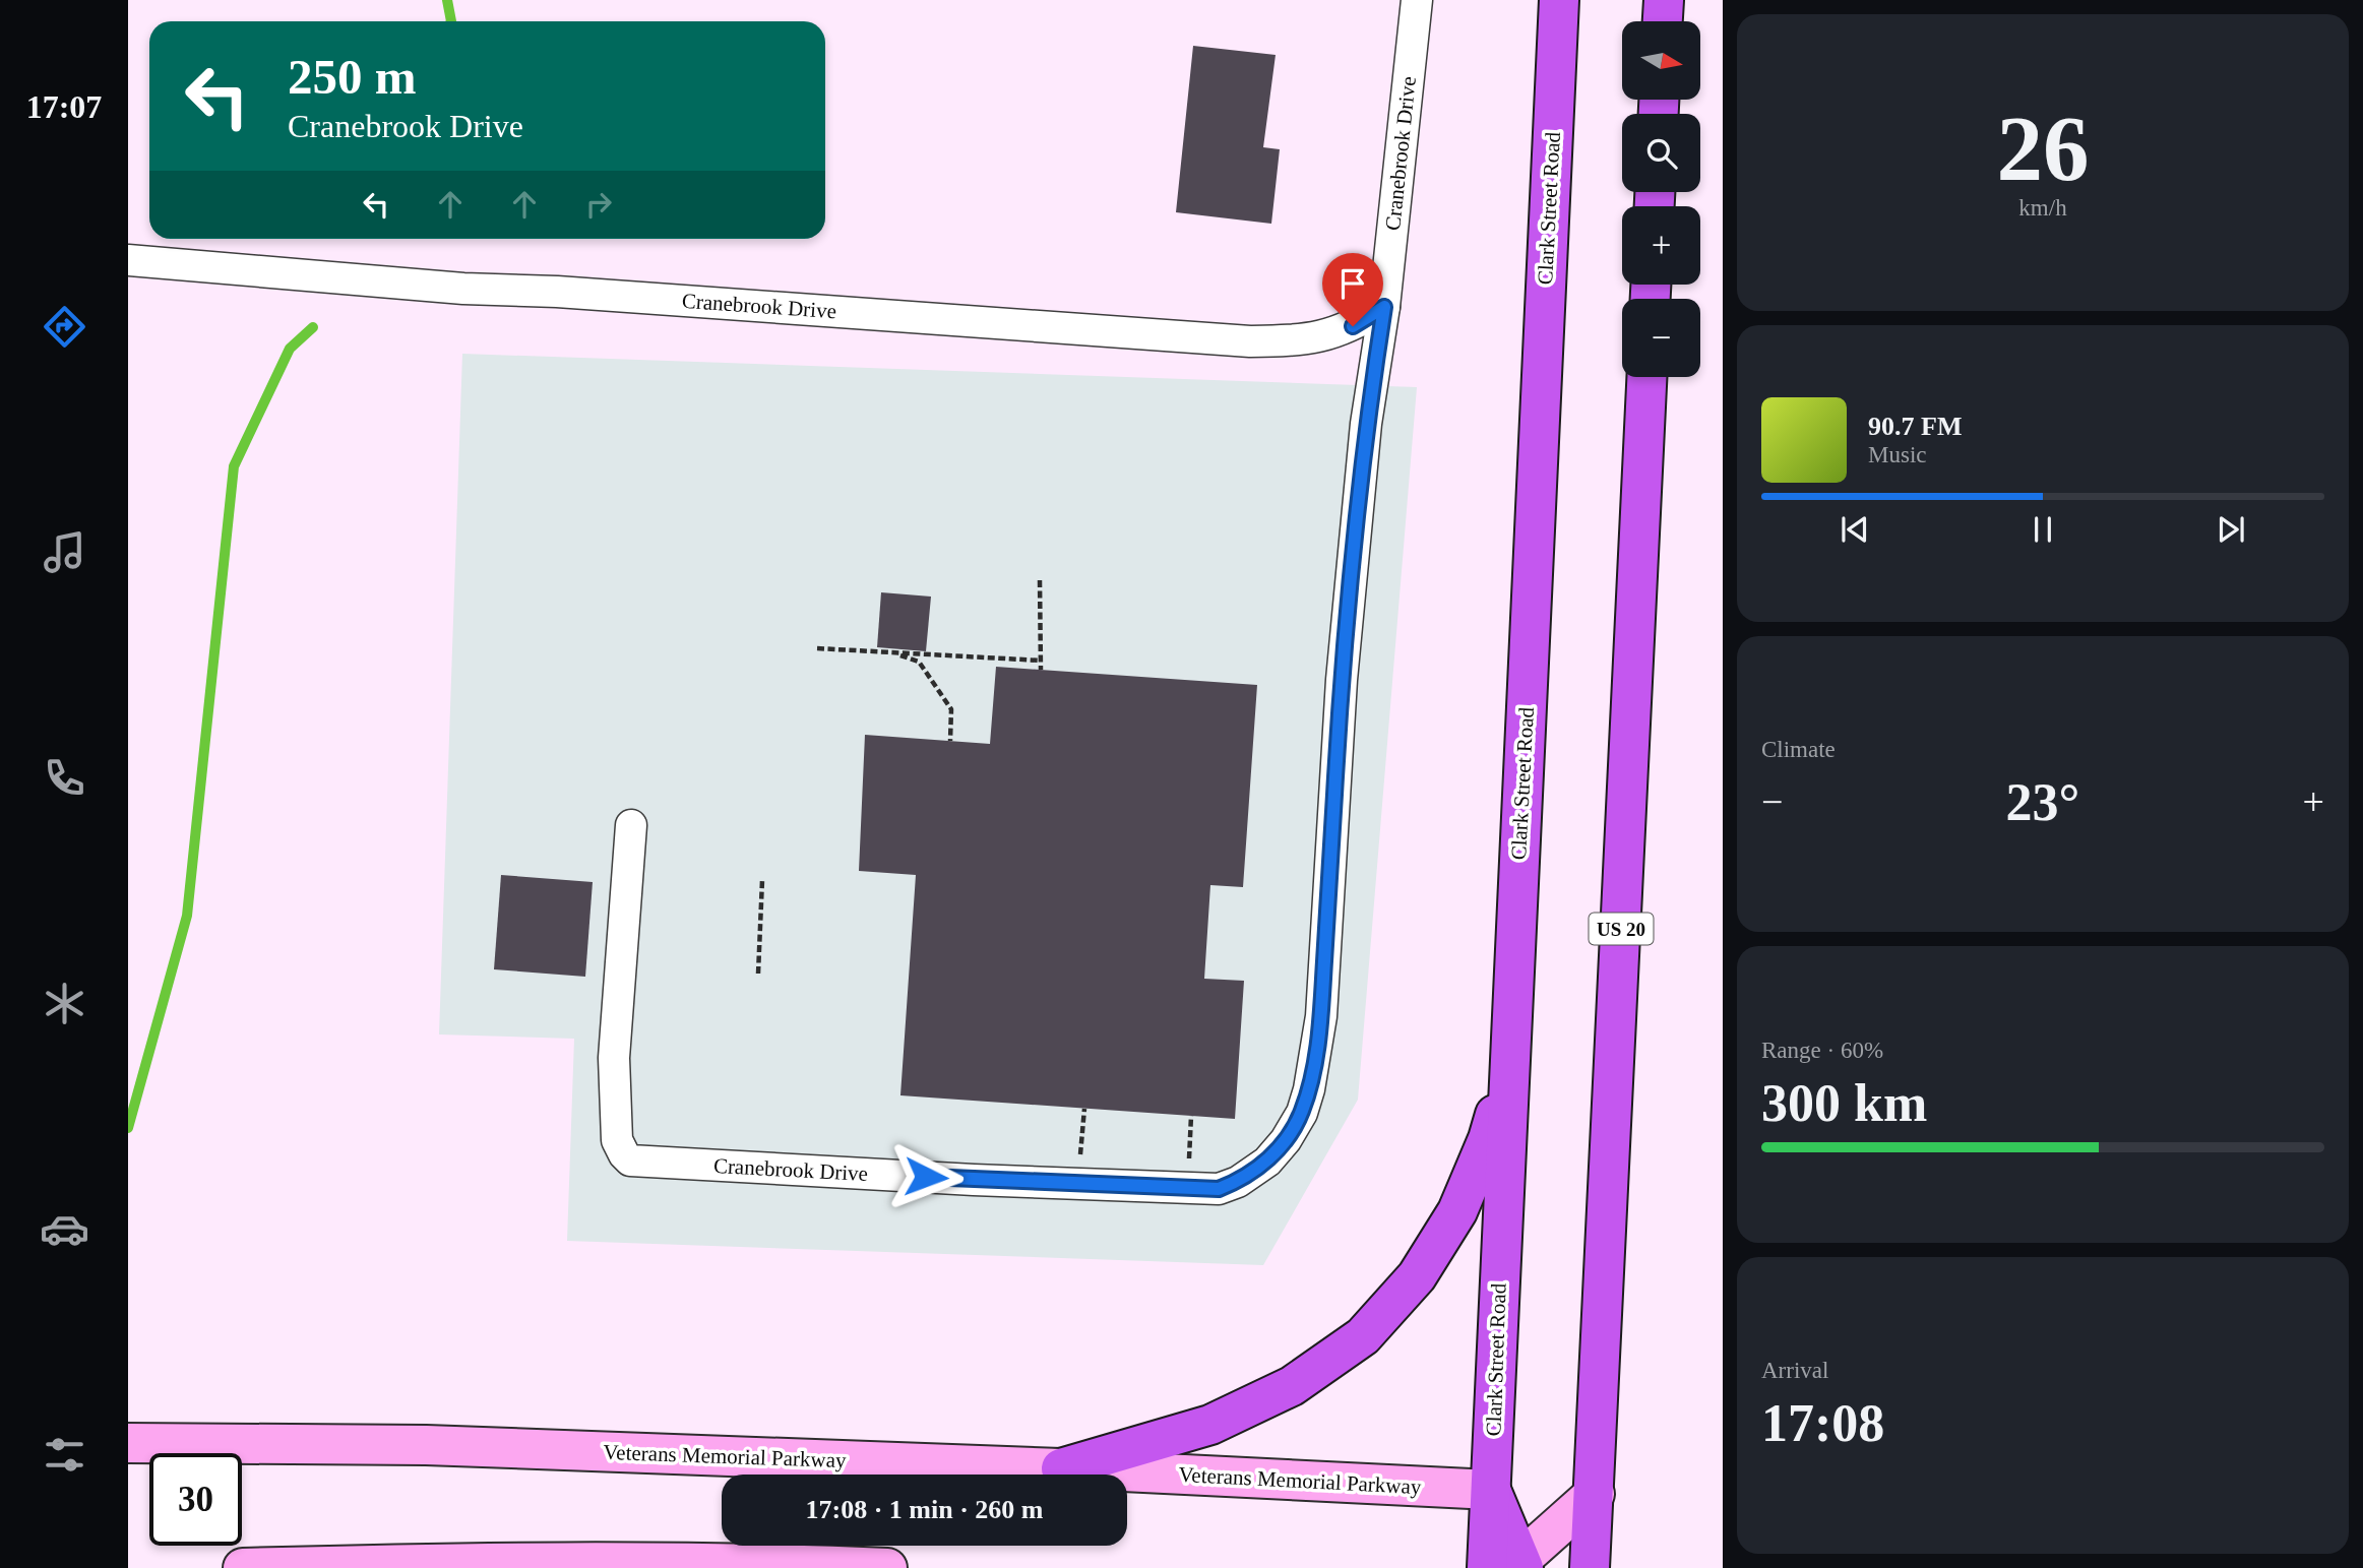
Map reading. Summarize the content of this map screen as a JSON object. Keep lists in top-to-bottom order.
{
  "streets": {
    "highway": ["Clark Street Road", "US 20"],
    "main road": ["Veterans Memorial Parkway"],
    "street": ["Cranebrook Drive"]
  },
  "crossings": [
    ["Clark Street Road", "Veterans Memorial Parkway"]
  ],
  "north": "right",
  "page": {
    "tabs": "17:07",
    "tile": [
      ["26", "km/h"],
      "Climate",
      ["Range · 60%", "300 km"],
      ["Arrival", "17:08"]
    ],
    "map_buttons": ["+", "−"],
    "turn": ["250 m", "Cranebrook Drive"],
    "song": ["90.7 FM", "Music"],
    "heat": ["−", "23°", "+"],
    "limit": "30",
    "trip": "17:08 · 1 min · 260 m"
  }
}
